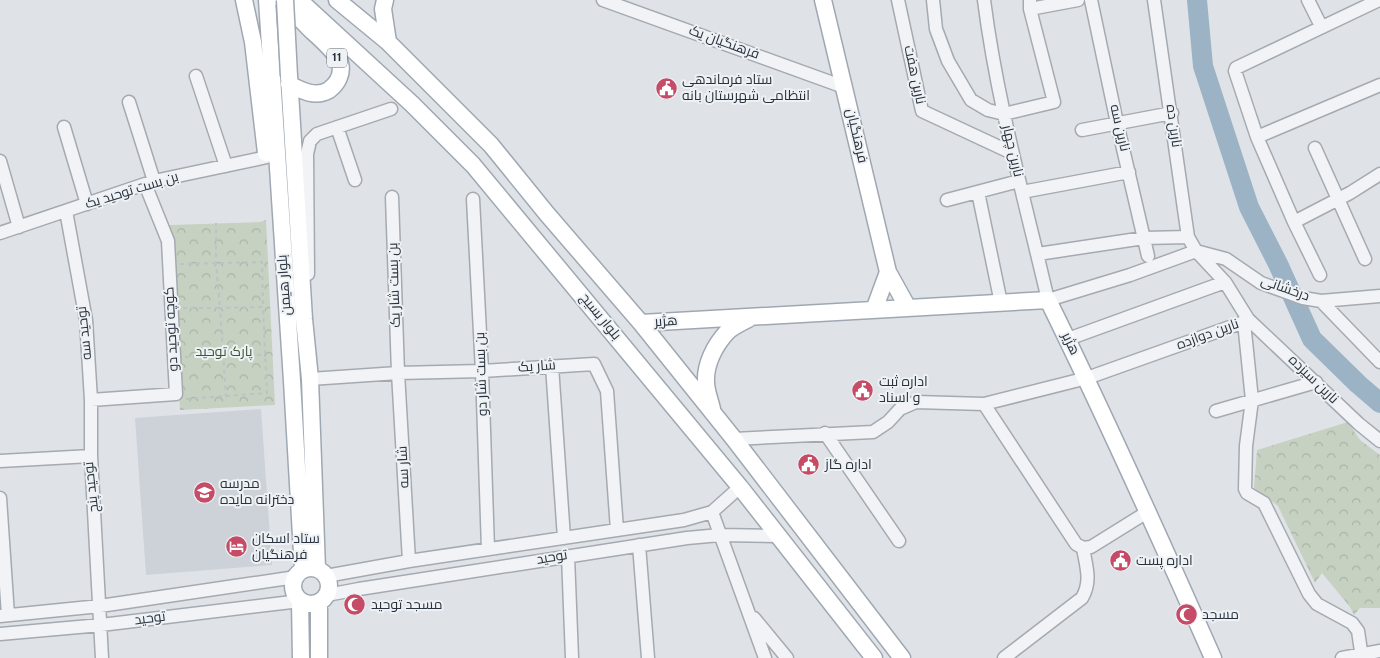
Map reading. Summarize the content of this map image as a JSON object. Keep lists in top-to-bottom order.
{
  "streets": {
    "main road": [
      "11",
      "فرهنگیان",
      "بلوار هیمن",
      "بلوار بسیج",
      "هژیر"
    ],
    "street": [
      "فرهنگیان یک",
      "نارین هفت",
      "نارین ده",
      "نارین سه",
      "نارین چهار",
      "بن بست توحید یک",
      "بن بست شار یک",
      "درخشانی",
      "کوچه توحید دو",
      "توحید سه",
      "نارین دوازده",
      "شار یک",
      "بن بست شار دو",
      "نارین سیزده",
      "شار سه",
      "توحید پنج",
      "توحید"
    ]
  },
  "crossings": [
    ["فرهنگیان یک", "فرهنگیان"],
    ["11", "بلوار هیمن"],
    ["نارین هفت", "نارین چهار"],
    ["نارین ده", "درخشانی"],
    ["نارین ده", "نارین دوازده"],
    ["فرهنگیان", "هژیر"],
    ["نارین چهار", "هژیر"],
    ["بن بست توحید یک", "کوچه توحید دو"],
    ["بن بست توحید یک", "توحید سه"],
    ["بلوار هیمن", "شار یک"],
    ["بلوار هیمن", "توحید"],
    ["بن بست شار یک", "شار یک"],
    ["بن بست شار یک", "شار سه"],
    ["درخشانی", "نارین دوازده"],
    ["بلوار بسیج", "هژیر"],
    ["بلوار بسیج", "نارین دوازده"],
    ["بلوار بسیج", "توحید"],
    ["هژیر", "نارین دوازده"],
    ["کوچه توحید دو", "توحید سه"],
    ["توحید سه", "توحید پنج"],
    ["نارین دوازده", "نارین سیزده"],
    ["شار یک", "بن بست شار دو"],
    ["شار یک", "شار سه"],
    ["شار یک", "توحید"],
    ["بن بست شار دو", "توحید"],
    ["شار سه", "توحید"],
    ["توحید پنج", "توحید"]
  ],
  "parks": ["پارک توحید"],
  "places": {
    "public building": [
      "ستاد فرماندهی انتظامی شهرستان بانه",
      "اداره ثبت و اسناد",
      "اداره گاز",
      "اداره پست"
    ],
    "school or university": ["مدرسه دخترانه مایده"],
    "hotel": ["ستاد اسکان فرهنگیان"],
    "mosque": ["مسجد توحید", "مسجد"]
  }
}
